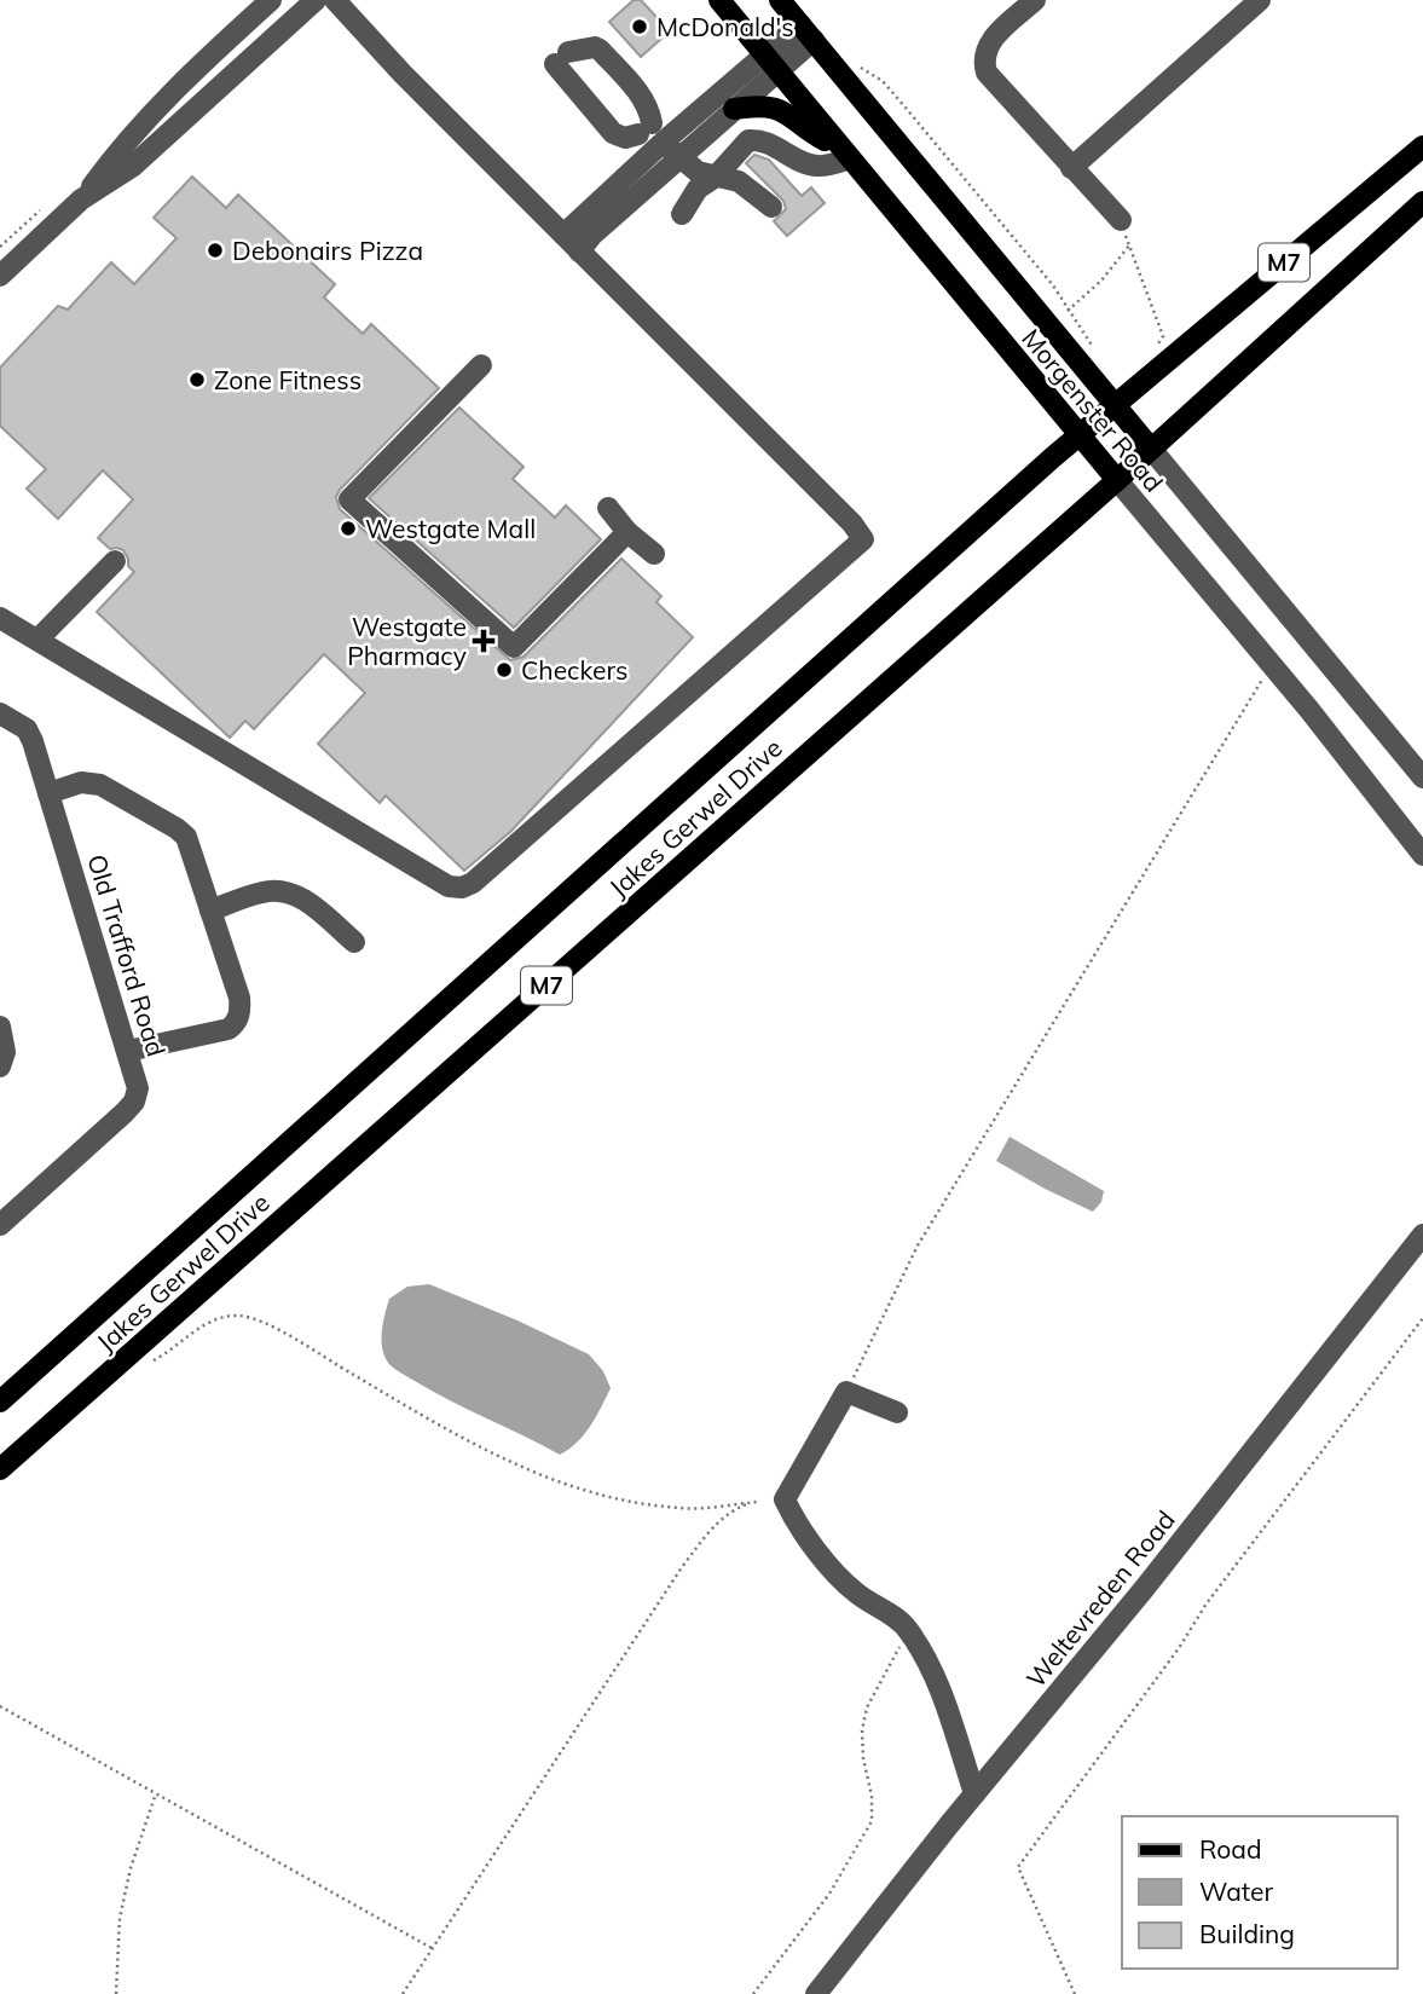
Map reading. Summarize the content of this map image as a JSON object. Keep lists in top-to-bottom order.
{
  "streets": {
    "main road": ["M7", "Morgenster Road", "Jakes Gerwel Drive"],
    "street": ["Old Trafford Road", "Weltevreden Road"]
  },
  "crossings": [
    ["Morgenster Road", "Jakes Gerwel Drive"]
  ],
  "places": {
    "other": [
      "McDonald's",
      "Debonairs Pizza",
      "Zone Fitness",
      "Westgate Mall",
      "Checkers"
    ],
    "health": ["Westgate Pharmacy"]
  },
  "legend": ["Road", "Water", "Building"]
}
